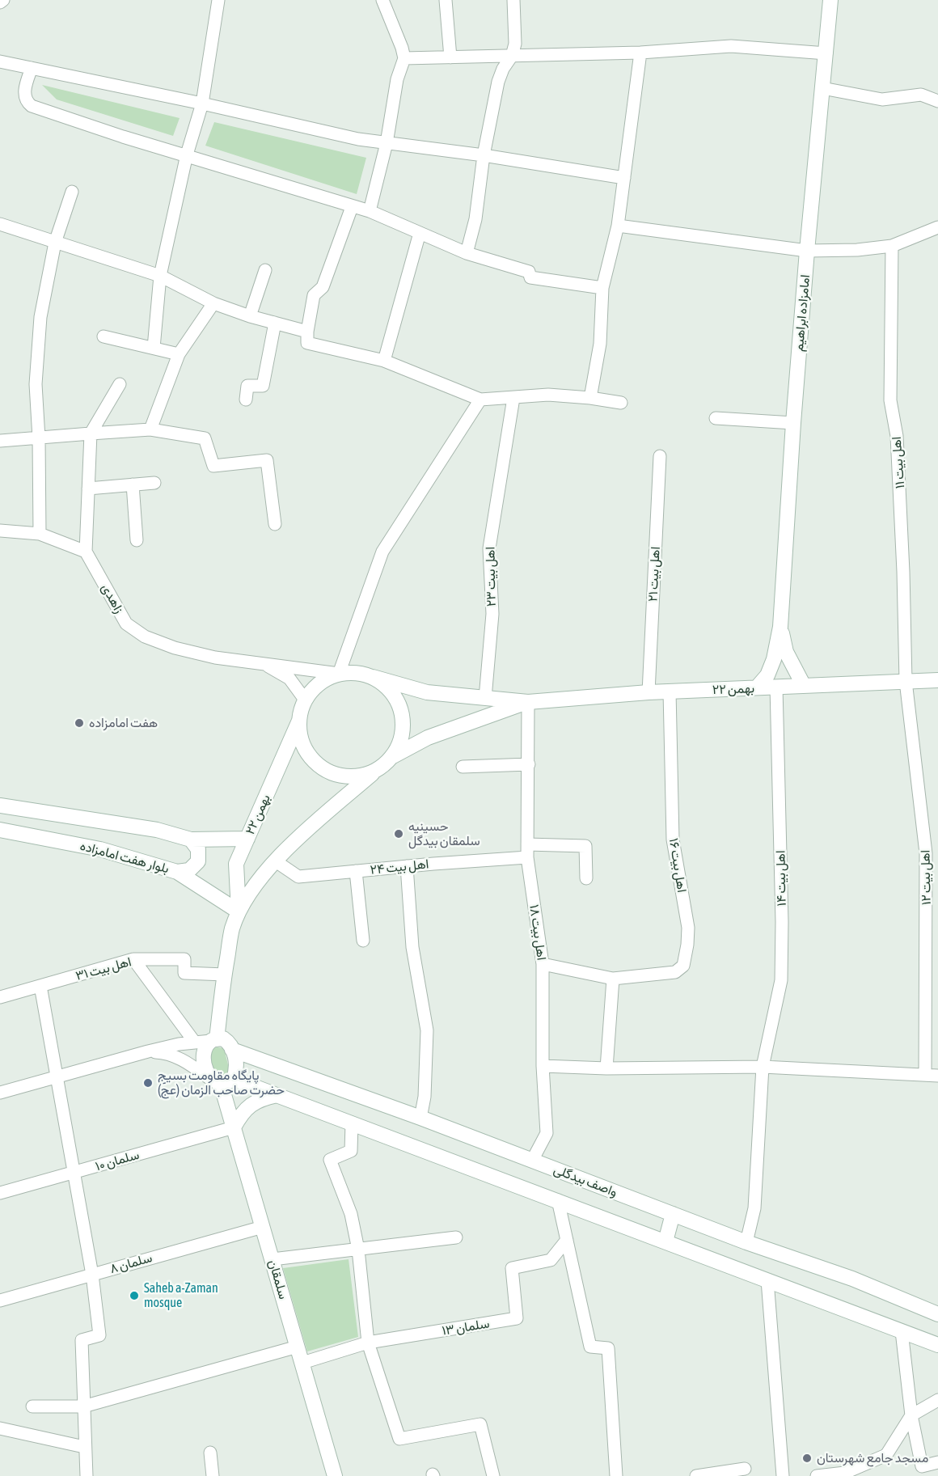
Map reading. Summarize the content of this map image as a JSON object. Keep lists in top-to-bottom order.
{
  "streets": {
    "street": [
      "امامزاده ابراهیم",
      "اهل بیت ۱۱",
      "اهل بیت ۲۱",
      "اهل بیت ۲۳",
      "زاهدی",
      "۲۲ بهمن",
      "بلوار هفت امامزاده",
      "اهل بیت ۱۶",
      "اهل بیت ۲۴",
      "اهل بیت ۱۲",
      "اهل بیت ۱۴",
      "اهل بیت ۱۸",
      "اهل بیت ۳۱",
      "سلمان ۱۰",
      "واصف بیدگلی",
      "سلمان ۸",
      "سلمقان",
      "سلمان ۱۳"
    ]
  },
  "crossings": [
    ["امامزاده ابراهیم", "۲۲ بهمن"],
    ["اهل بیت ۱۱", "۲۲ بهمن"],
    ["اهل بیت ۱۱", "اهل بیت ۱۲"],
    ["اهل بیت ۲۱", "۲۲ بهمن"],
    ["اهل بیت ۲۳", "۲۲ بهمن"],
    ["زاهدی", "۲۲ بهمن"],
    ["۲۲ بهمن", "بلوار هفت امامزاده"],
    ["۲۲ بهمن", "اهل بیت ۱۶"],
    ["۲۲ بهمن", "اهل بیت ۲۴"],
    ["۲۲ بهمن", "اهل بیت ۱۲"],
    ["۲۲ بهمن", "اهل بیت ۱۴"],
    ["۲۲ بهمن", "اهل بیت ۱۸"],
    ["۲۲ بهمن", "اهل بیت ۳۱"],
    ["۲۲ بهمن", "واصف بیدگلی"],
    ["۲۲ بهمن", "سلمقان"],
    ["اهل بیت ۱۶", "اهل بیت ۱۸"],
    ["اهل بیت ۲۴", "اهل بیت ۱۸"],
    ["اهل بیت ۱۴", "واصف بیدگلی"],
    ["اهل بیت ۱۸", "واصف بیدگلی"],
    ["سلمان ۱۰", "سلمقان"],
    ["سلمان ۸", "سلمقان"],
    ["سلمقان", "سلمان ۱۳"]
  ],
  "places": [
    "هفت امامزاده",
    "حسینیه سلمقان بیدگل",
    "پایگاه مقاومت بسیج حضرت صاحب الزمان (عج)",
    "Saheb a-Zaman mosque",
    "مسجد جامع شهرستان"
  ]
}
